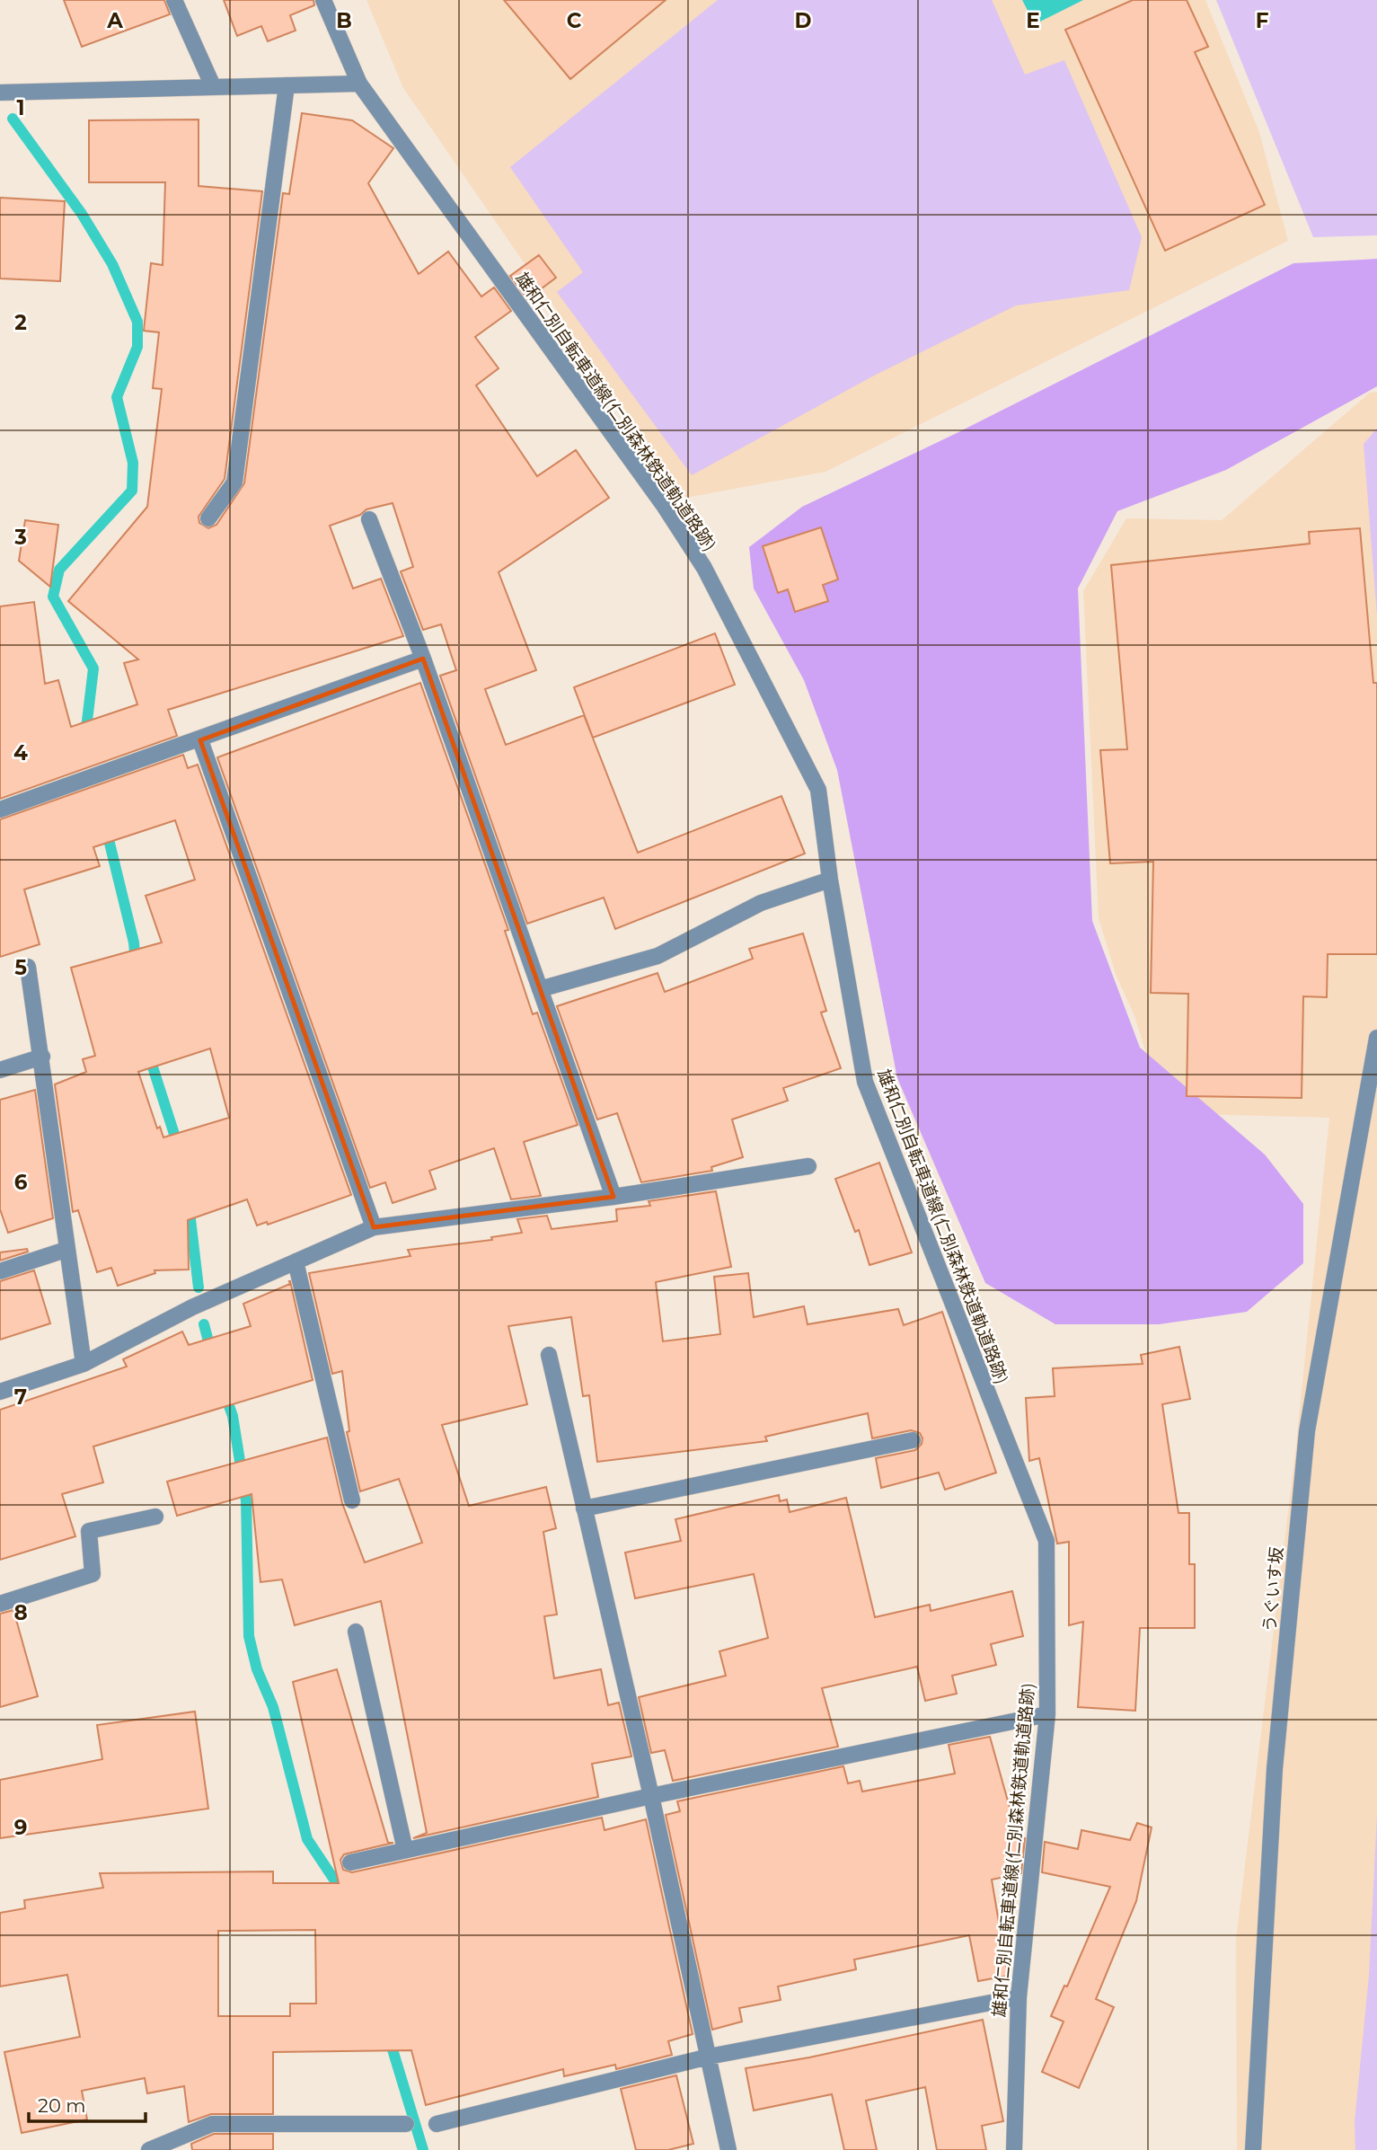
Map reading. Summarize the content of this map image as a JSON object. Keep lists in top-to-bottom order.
{
  "streets": {
    "street": ["雄和仁別自転車道線(仁別森林鉄道軌道路跡)", "うぐいす坂"]
  },
  "scale_bar": "20 m",
  "grid": {
    "columns": [
      "A",
      "B",
      "C",
      "D",
      "E",
      "F"
    ],
    "rows": [
      "1",
      "2",
      "3",
      "4",
      "5",
      "6",
      "7",
      "8",
      "9"
    ]
  }
}
